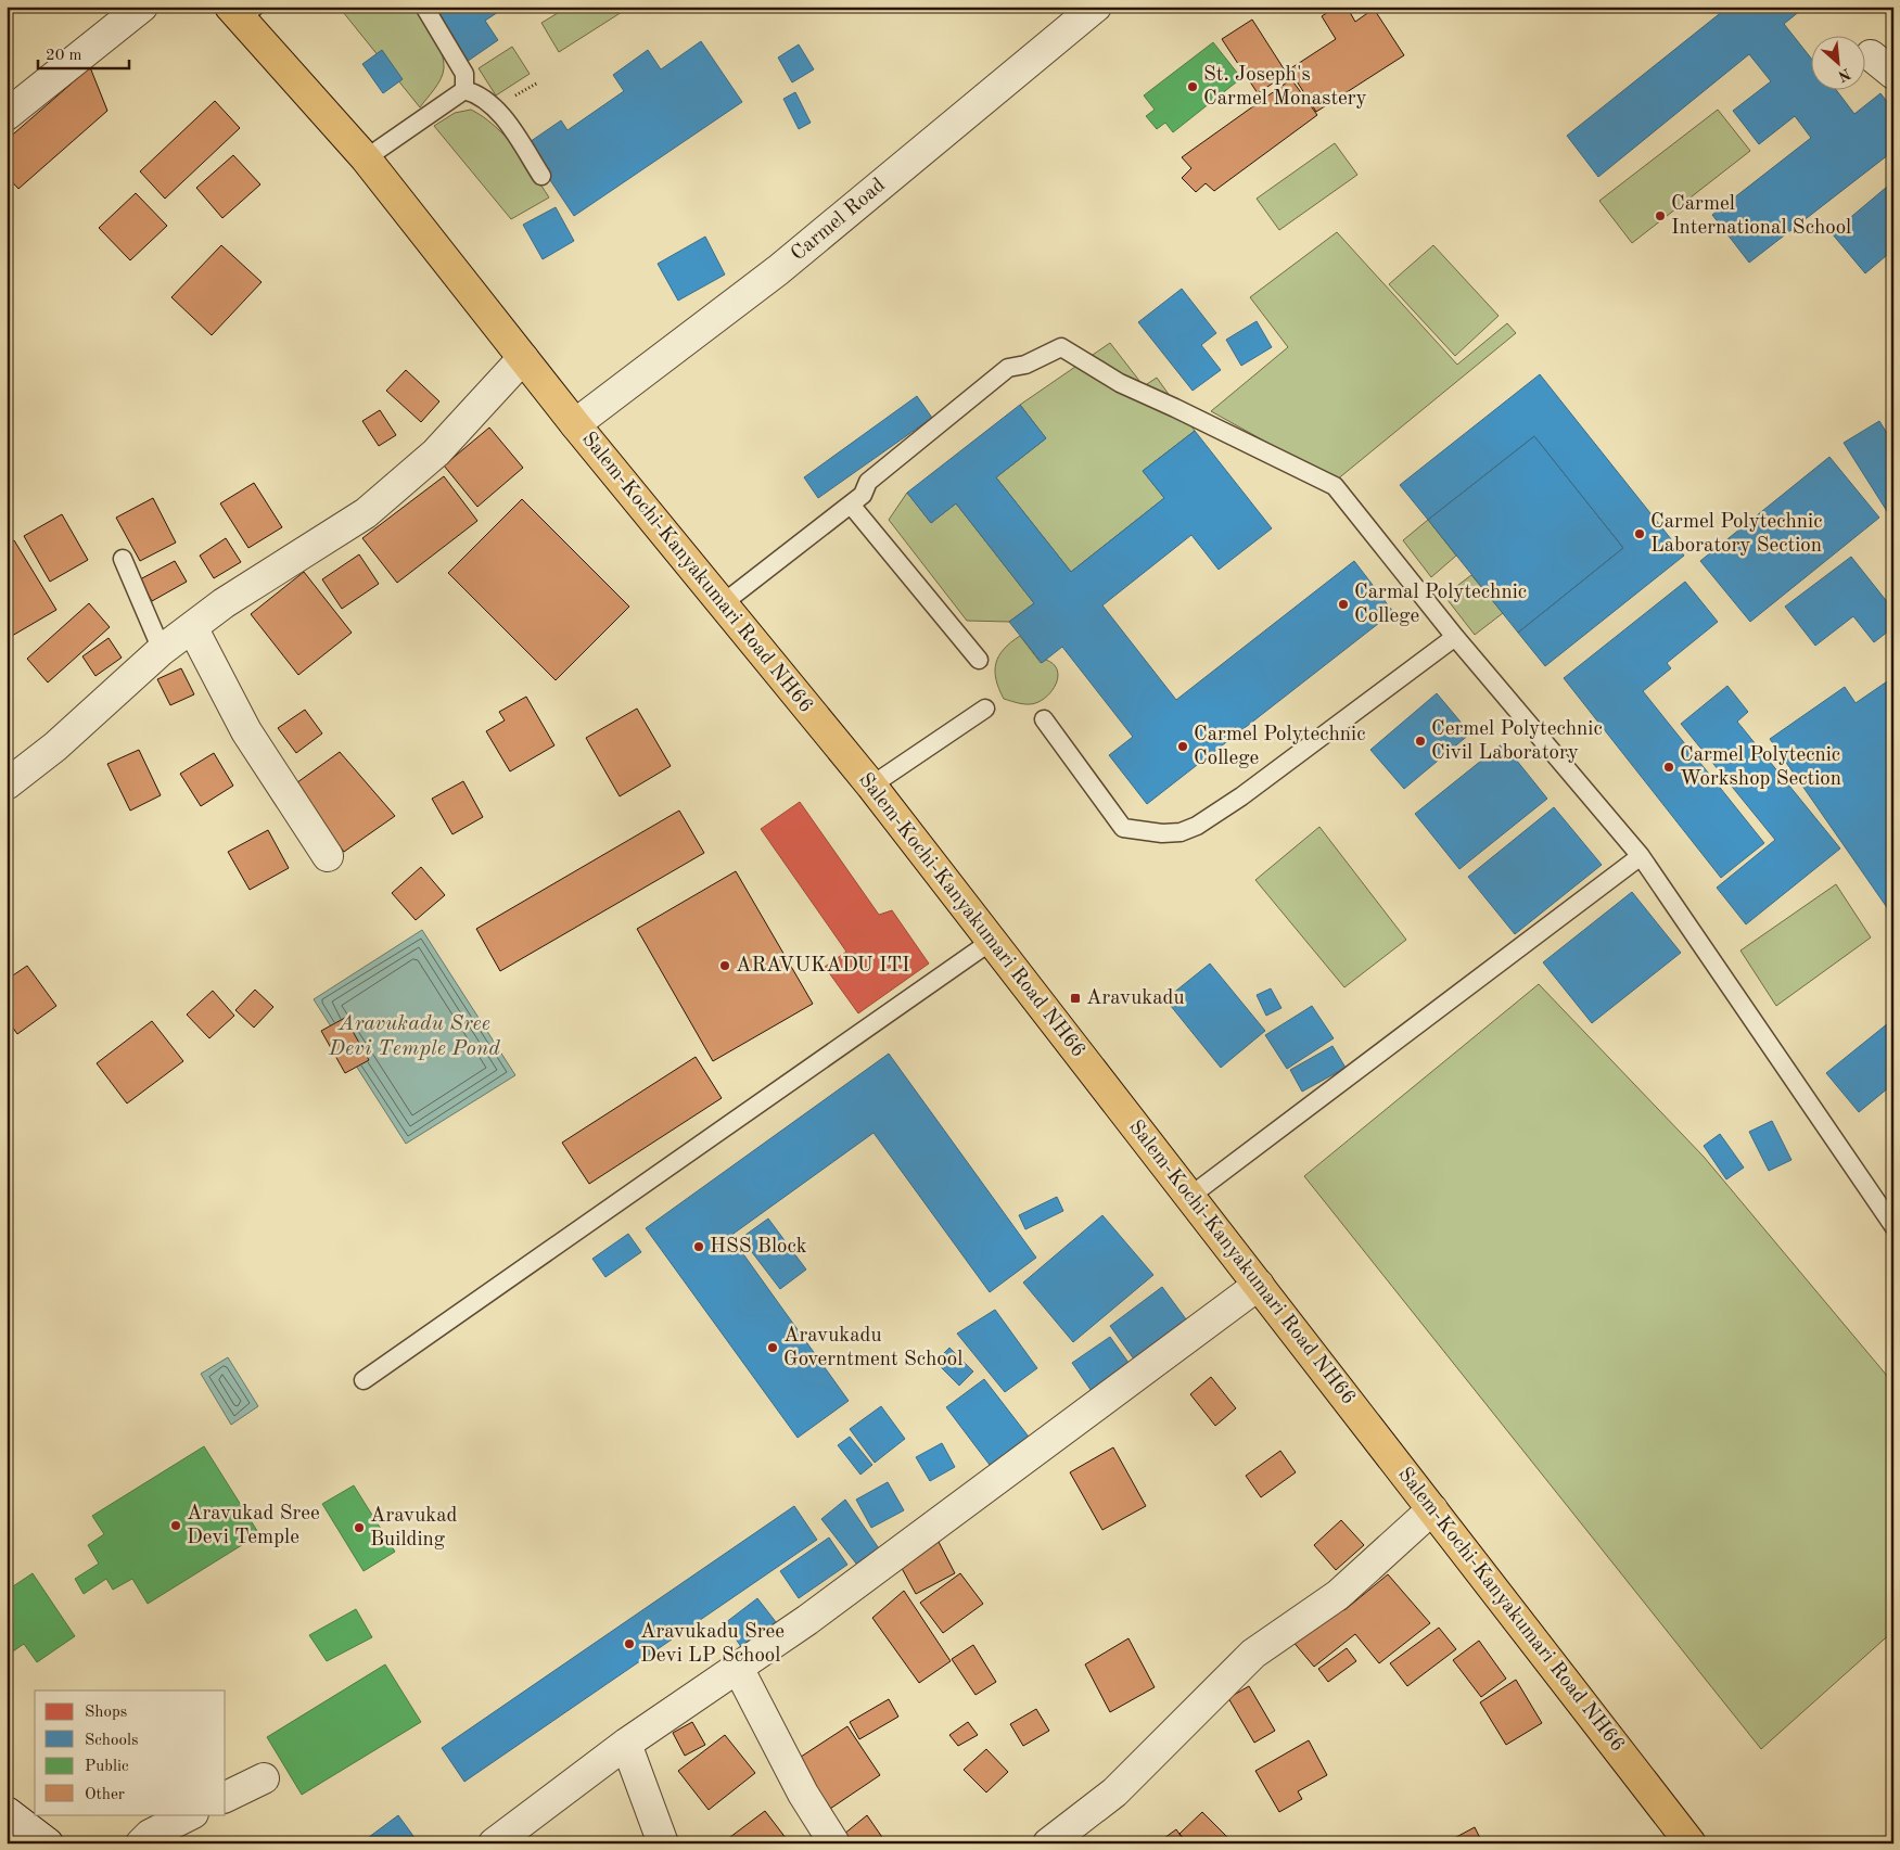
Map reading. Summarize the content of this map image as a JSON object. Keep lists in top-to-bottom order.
{
  "streets": {
    "highway": ["Salem-Kochi-Kanyakumari Road NH66"],
    "street": ["Carmel Road"]
  },
  "crossings": [
    ["Carmel Road", "Salem-Kochi-Kanyakumari Road NH66"]
  ],
  "water": ["Aravukadu Sree Devi Temple Pond"],
  "places": {
    "other": [
      "St. Joseph's Carmel Monastery",
      "Carmel International School",
      "Carmel Polytechnic Laboratory Section",
      "Carmal Polytechnic College",
      "Cermel Polytechnic Civil Laboratory",
      "Carmel Polytechnic College",
      "Carmel Polytecnic Workshop Section",
      "ARAVUKADU ITI",
      "HSS Block",
      "Aravukadu Governtment School",
      "Aravukad Sree Devi Temple",
      "Aravukad Building",
      "Aravukadu Sree Devi LP School"
    ],
    "transit": ["Aravukadu"]
  },
  "legend": [
    "Shops",
    "Schools",
    "Public",
    "Other"
  ],
  "scale_bar": "20 m",
  "north": "bottom right"
}
